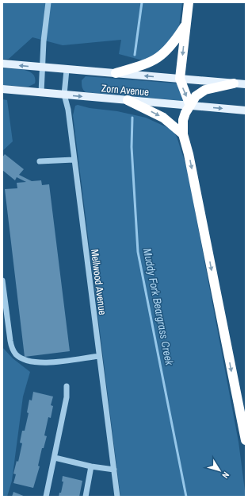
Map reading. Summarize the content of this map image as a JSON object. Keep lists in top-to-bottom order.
{
  "streets": {
    "main road": ["Zorn Avenue"],
    "street": ["Mellwood Avenue"]
  },
  "crossings": [
    ["Zorn Avenue", "Mellwood Avenue"]
  ],
  "water": ["Muddy Fork Beargrass Creek"],
  "north": "bottom right"
}
